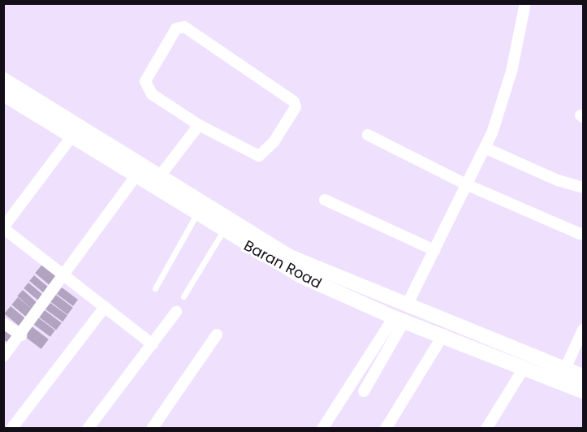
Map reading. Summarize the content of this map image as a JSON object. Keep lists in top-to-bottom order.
{
  "streets": {
    "main road": ["Baran Road"]
  }
}
